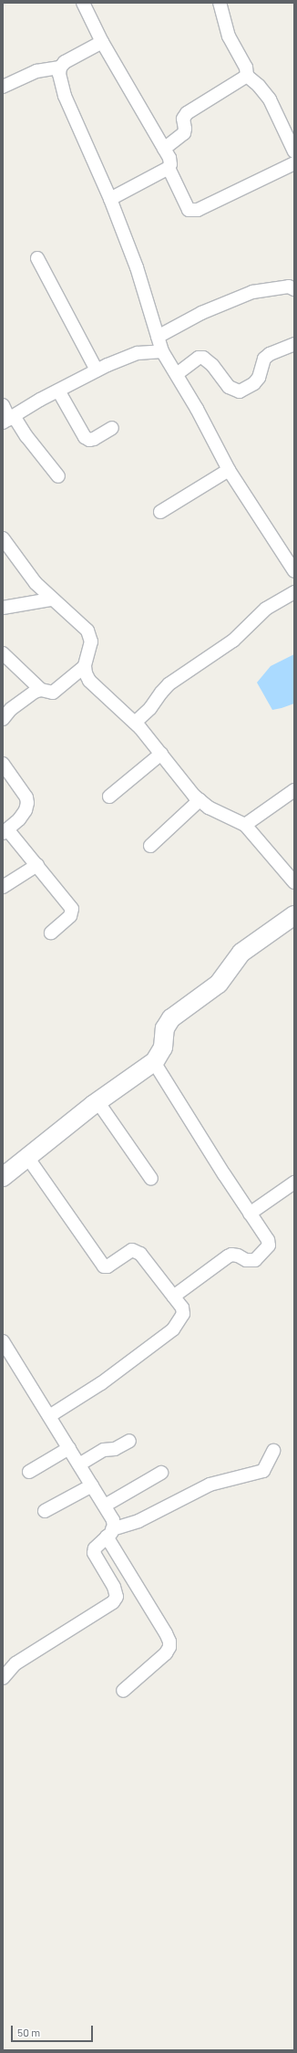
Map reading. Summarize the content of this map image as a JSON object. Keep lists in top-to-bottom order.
{
  "scale_bar": "50 m"
}
